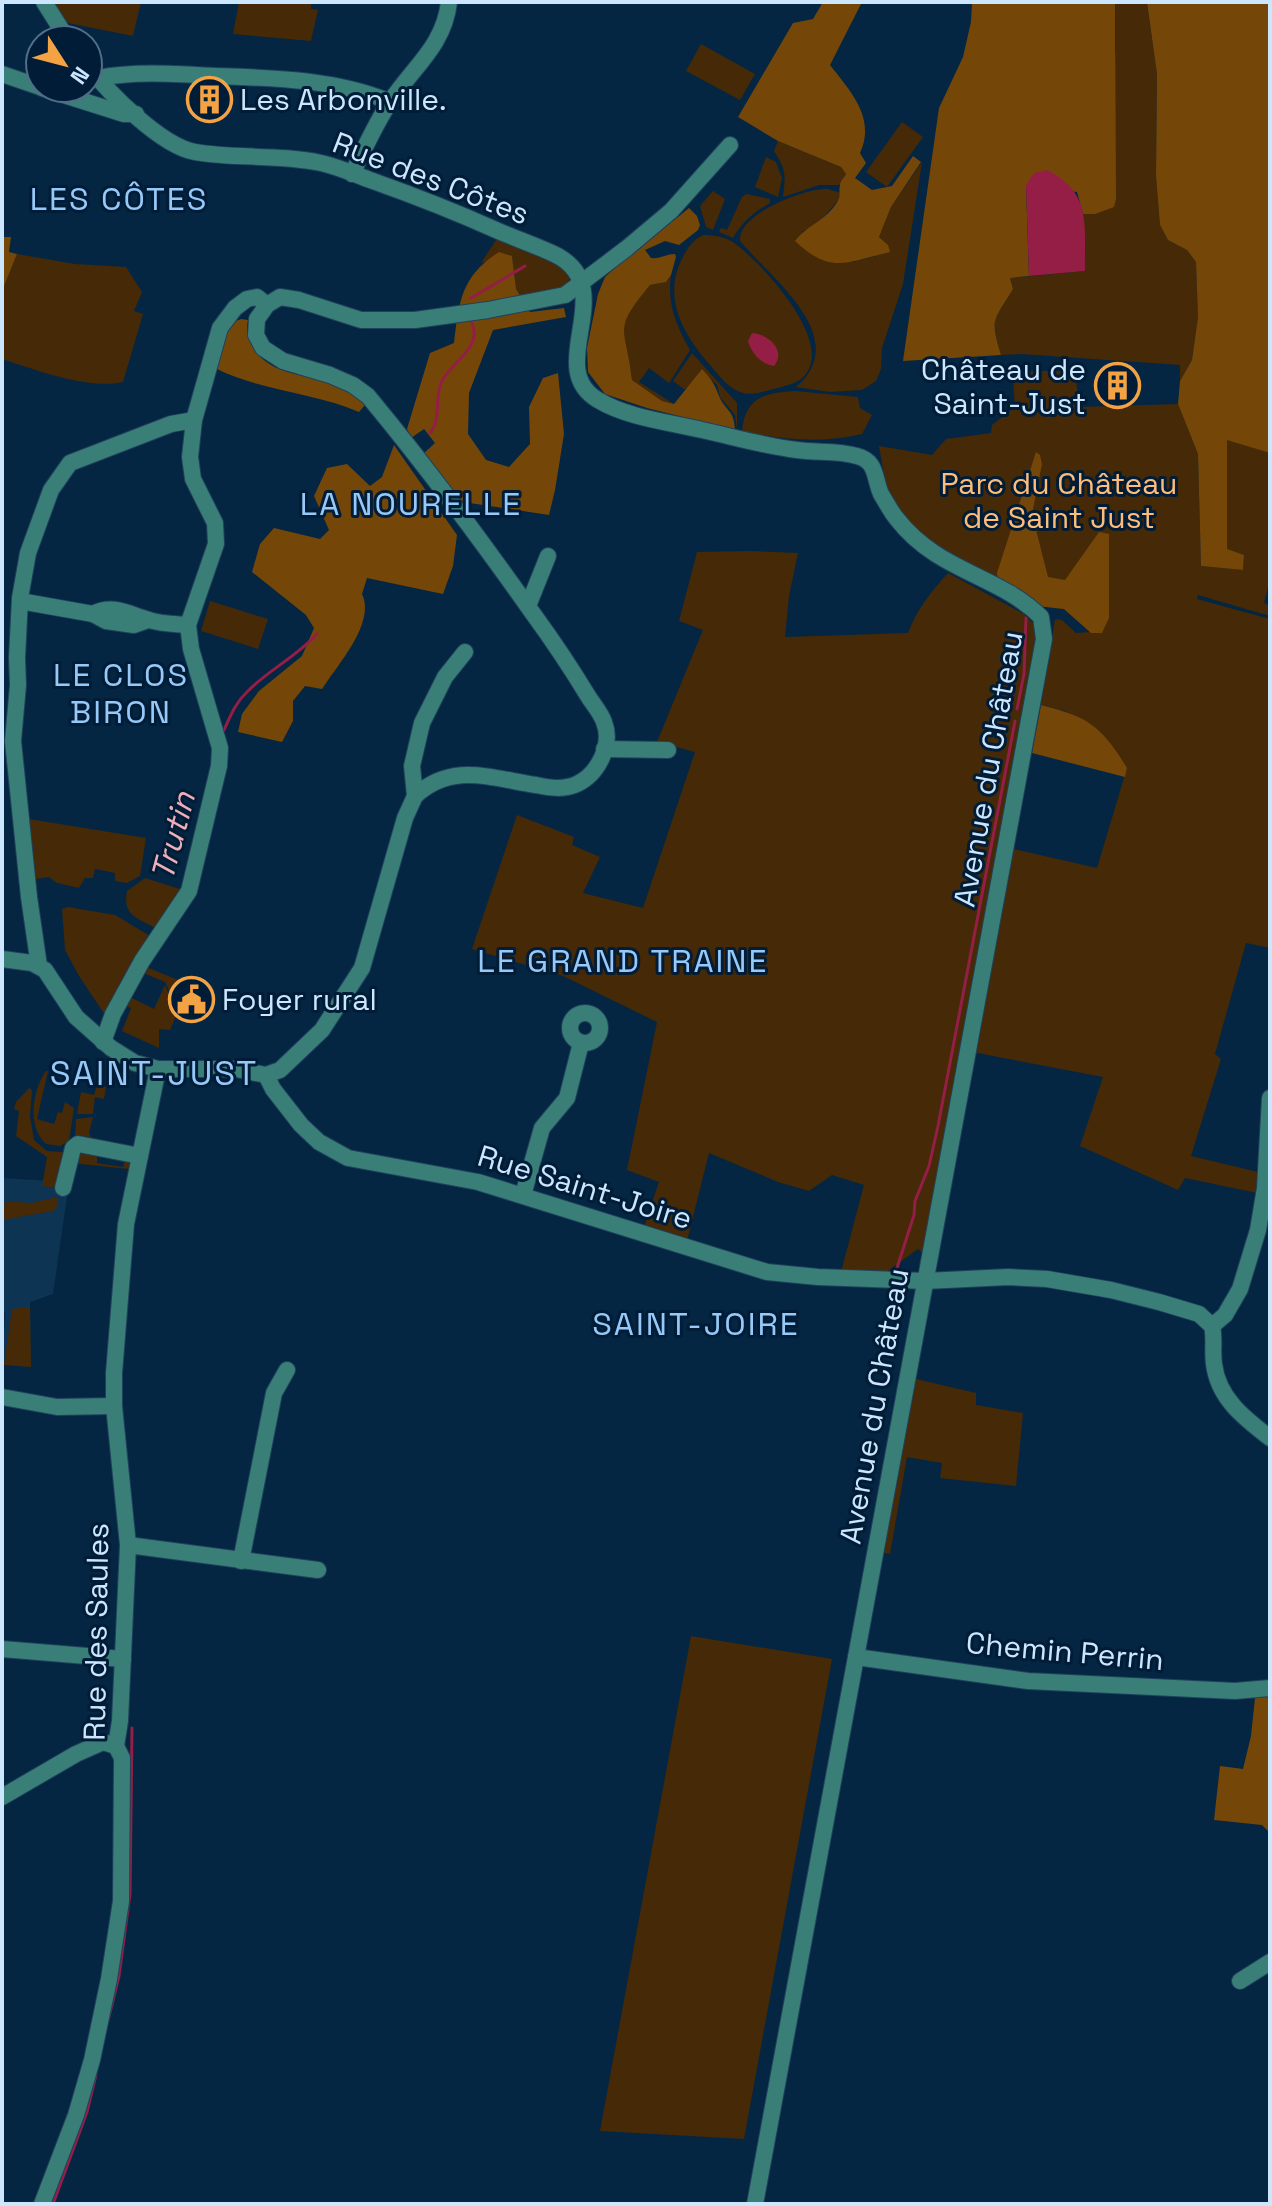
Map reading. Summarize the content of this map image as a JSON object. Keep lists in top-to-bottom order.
{
  "streets": {
    "street": [
      "Rue des Côtes",
      "Avenue du Château",
      "Rue Saint-Joire",
      "Rue des Saules",
      "Chemin Perrin"
    ]
  },
  "crossings": [
    ["Rue des Côtes", "Avenue du Château"],
    ["Avenue du Château", "Rue Saint-Joire"],
    ["Avenue du Château", "Chemin Perrin"]
  ],
  "districts": [
    "LES CÔTES",
    "LA NOURELLE",
    "LE CLOS BIRON",
    "LE GRAND TRAINE",
    "SAINT-JUST",
    "SAINT-JOIRE"
  ],
  "water": ["Trutin"],
  "parks": ["Parc du Château de Saint Just"],
  "places": {
    "building": ["Les Arbonville.", "Château de Saint-Just"],
    "public building": ["Foyer rural"]
  },
  "north": "bottom right"
}
